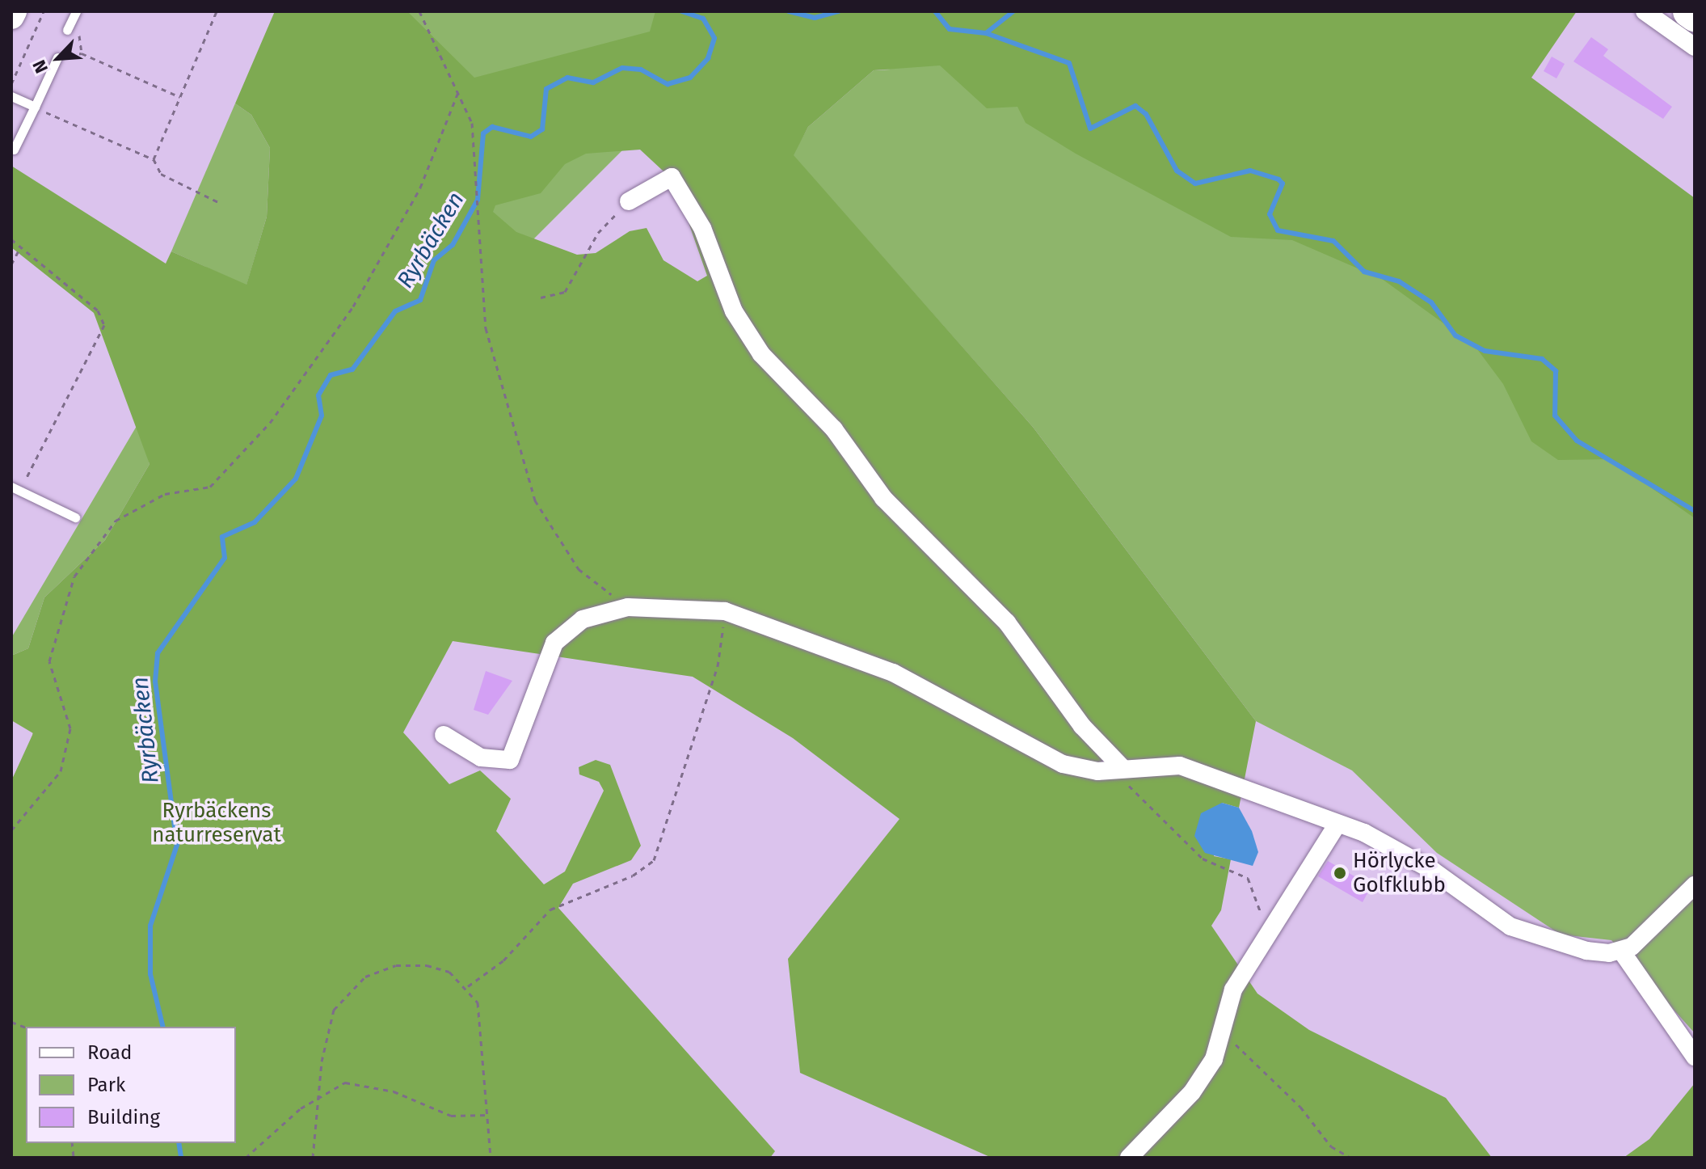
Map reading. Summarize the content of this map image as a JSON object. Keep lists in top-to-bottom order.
{
  "water": ["Ryrbäcken"],
  "parks": ["Ryrbäckens naturreservat"],
  "places": ["Hörlycke Golfklubb"],
  "legend": ["Road", "Park", "Building"],
  "north": "bottom left"
}
